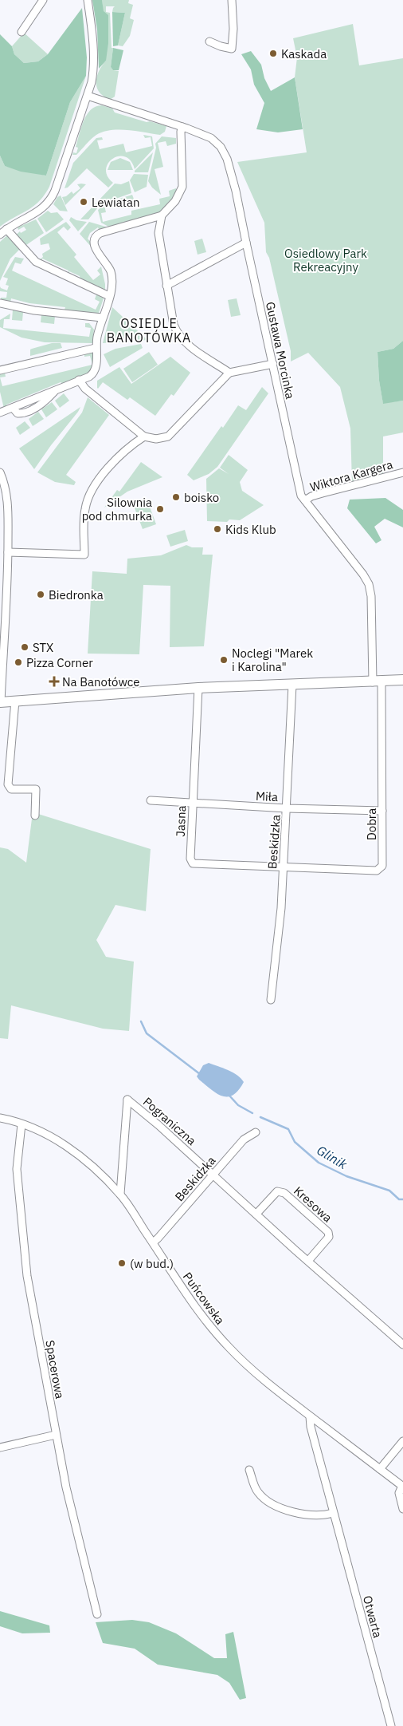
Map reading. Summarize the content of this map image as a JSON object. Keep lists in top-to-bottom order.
{
  "streets": {
    "street": [
      "Gustawa Morcinka",
      "Wiktora Kargera",
      "Miła",
      "Jasna",
      "Dobra",
      "Beskidzka",
      "Pograniczna",
      "Kresowa",
      "Puńcowska",
      "Spacerowa",
      "Otwarta"
    ]
  },
  "crossings": [
    ["Gustawa Morcinka", "Wiktora Kargera"],
    ["Gustawa Morcinka", "Dobra"],
    ["Miła", "Jasna"],
    ["Miła", "Dobra"],
    ["Miła", "Beskidzka"],
    ["Jasna", "Dobra"],
    ["Jasna", "Beskidzka"],
    ["Dobra", "Beskidzka"],
    ["Beskidzka", "Pograniczna"],
    ["Beskidzka", "Puńcowska"],
    ["Pograniczna", "Puńcowska"],
    ["Puńcowska", "Spacerowa"],
    ["Puńcowska", "Otwarta"]
  ],
  "districts": ["OSIEDLE BANOTÓWKA"],
  "water": ["Glinik"],
  "parks": ["Osiedlowy Park Rekreacyjny"],
  "places": {
    "other": [
      "Kaskada",
      "Lewiatan",
      "boisko",
      "Silownia pod chmurka",
      "Kids Klub",
      "Biedronka",
      "STX",
      "Noclegi \"Marek i Karolina\"",
      "Pizza Corner",
      "(w bud.)"
    ],
    "health": ["Na Banotówce"]
  }
}
